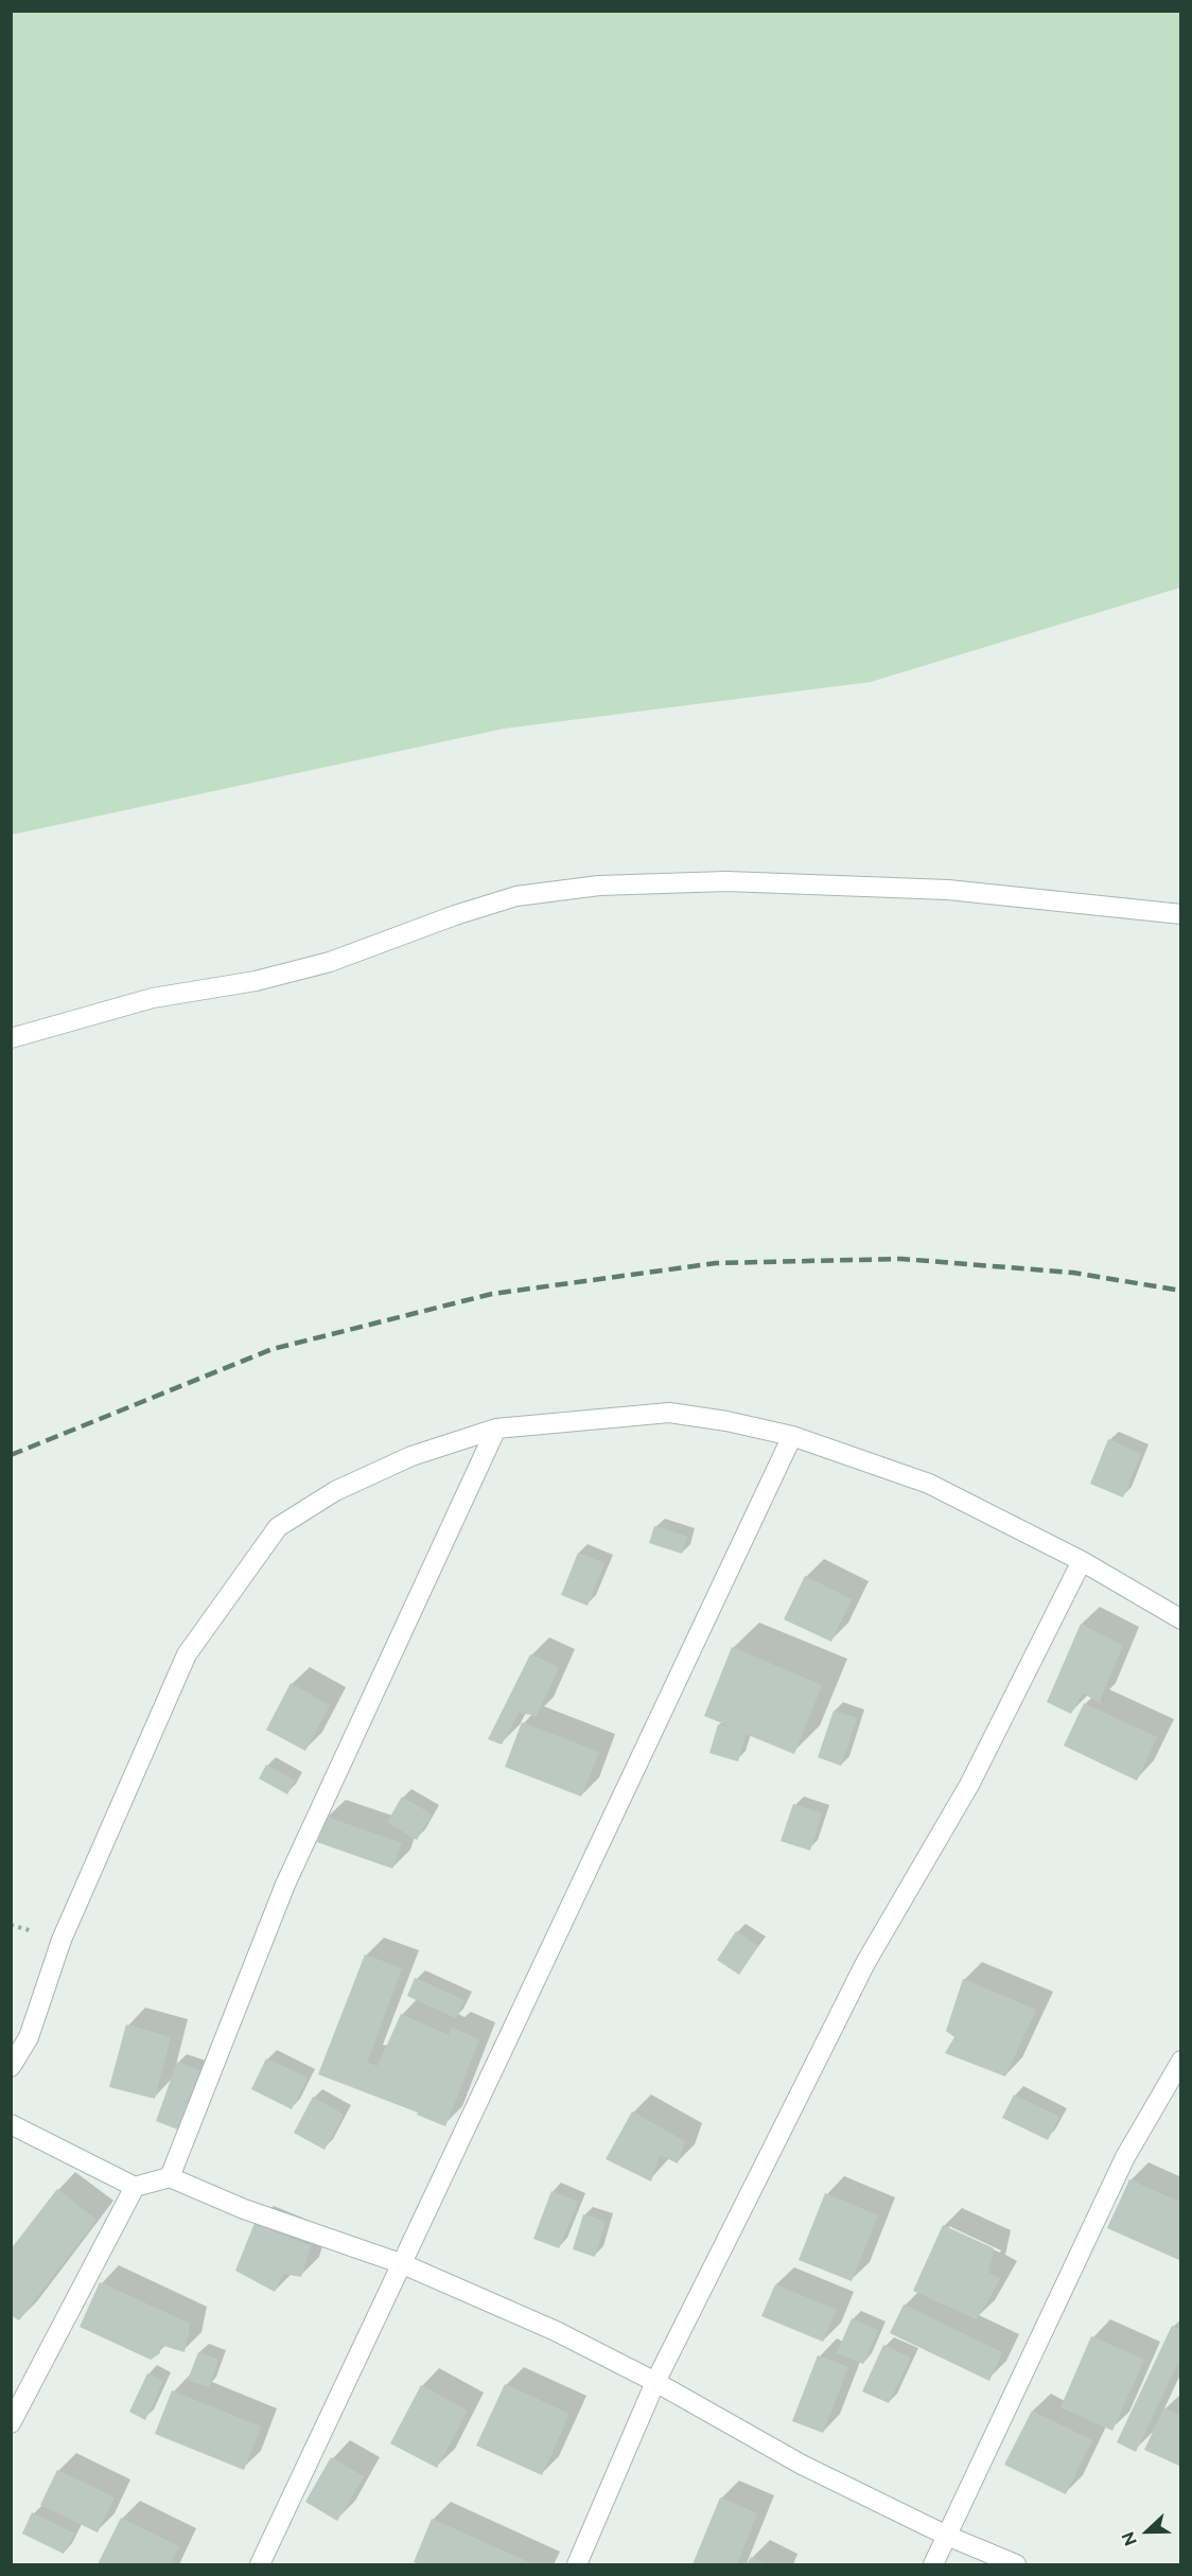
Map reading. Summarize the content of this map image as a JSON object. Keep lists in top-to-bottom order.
{
  "north": "left"
}
